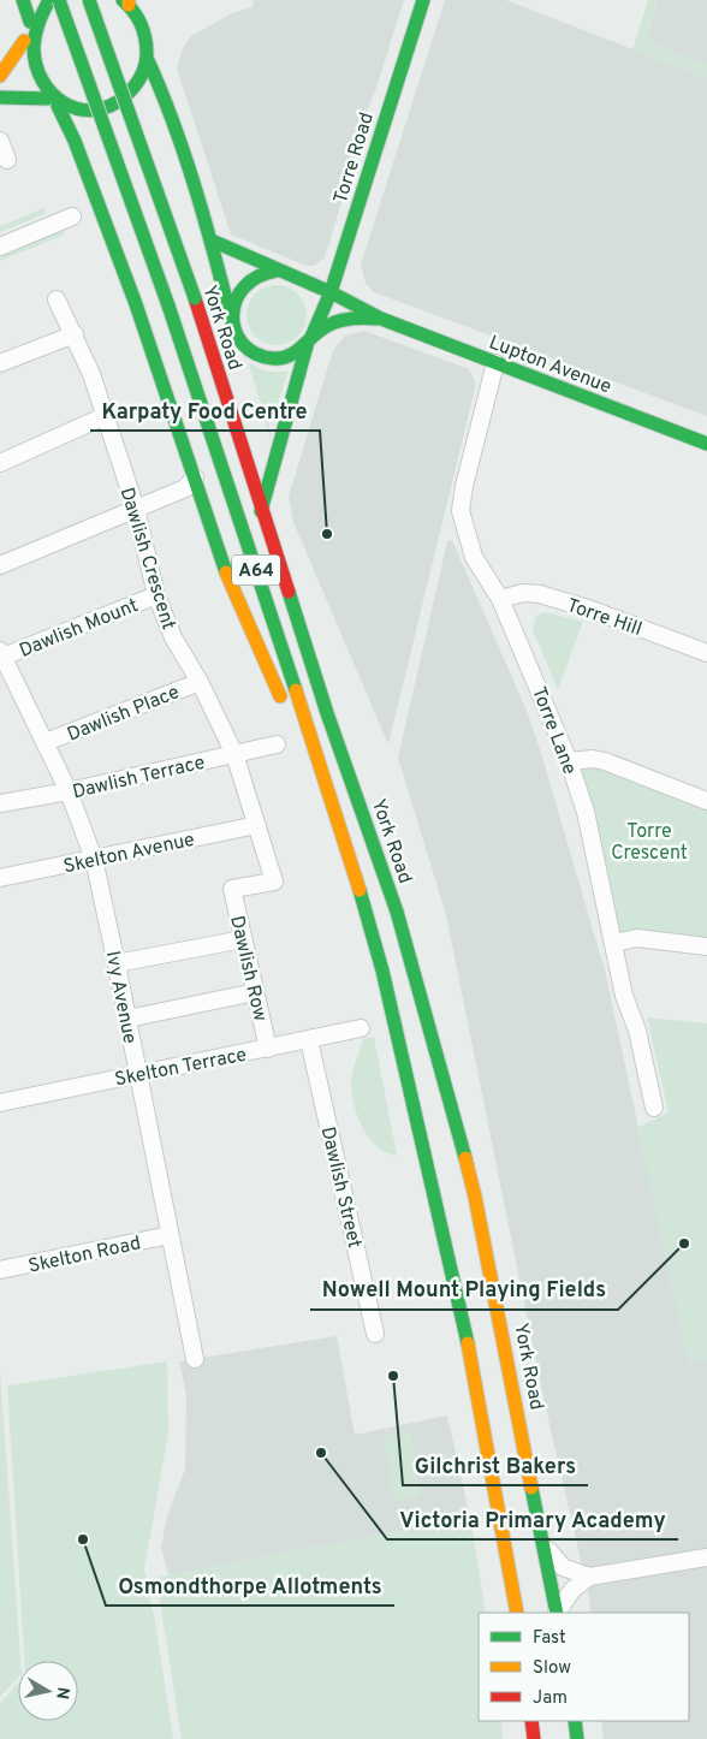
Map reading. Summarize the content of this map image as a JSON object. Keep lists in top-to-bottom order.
{
  "streets": {
    "main road": [
      "Torre Road",
      "York Road",
      "Lupton Avenue",
      "A64"
    ],
    "street": [
      "Dawlish Crescent",
      "Torre Hill",
      "Dawlish Mount",
      "Dawlish Place",
      "Torre Lane",
      "Dawlish Terrace",
      "Skelton Avenue",
      "Dawlish Row",
      "Ivy Avenue",
      "Skelton Terrace",
      "Dawlish Street",
      "Skelton Road"
    ]
  },
  "crossings": [
    ["Torre Road", "York Road"],
    ["Torre Road", "Lupton Avenue"],
    ["York Road", "Lupton Avenue"],
    ["Lupton Avenue", "Torre Lane"],
    ["Dawlish Crescent", "Dawlish Mount"],
    ["Dawlish Crescent", "Dawlish Place"],
    ["Dawlish Crescent", "Dawlish Terrace"],
    ["Dawlish Crescent", "Skelton Avenue"],
    ["Dawlish Crescent", "Dawlish Row"],
    ["Torre Hill", "Torre Lane"],
    ["Dawlish Mount", "Ivy Avenue"],
    ["Dawlish Place", "Ivy Avenue"],
    ["Dawlish Terrace", "Ivy Avenue"],
    ["Skelton Avenue", "Ivy Avenue"],
    ["Dawlish Row", "Skelton Terrace"],
    ["Ivy Avenue", "Skelton Terrace"],
    ["Ivy Avenue", "Skelton Road"],
    ["Skelton Terrace", "Dawlish Street"]
  ],
  "parks": ["Torre Crescent"],
  "places": [
    "Karpaty Food Centre",
    "Nowell Mount Playing Fields",
    "Gilchrist Bakers",
    "Victoria Primary Academy",
    "Osmondthorpe Allotments"
  ],
  "legend": ["Fast", "Slow", "Jam"],
  "north": "right"
}
